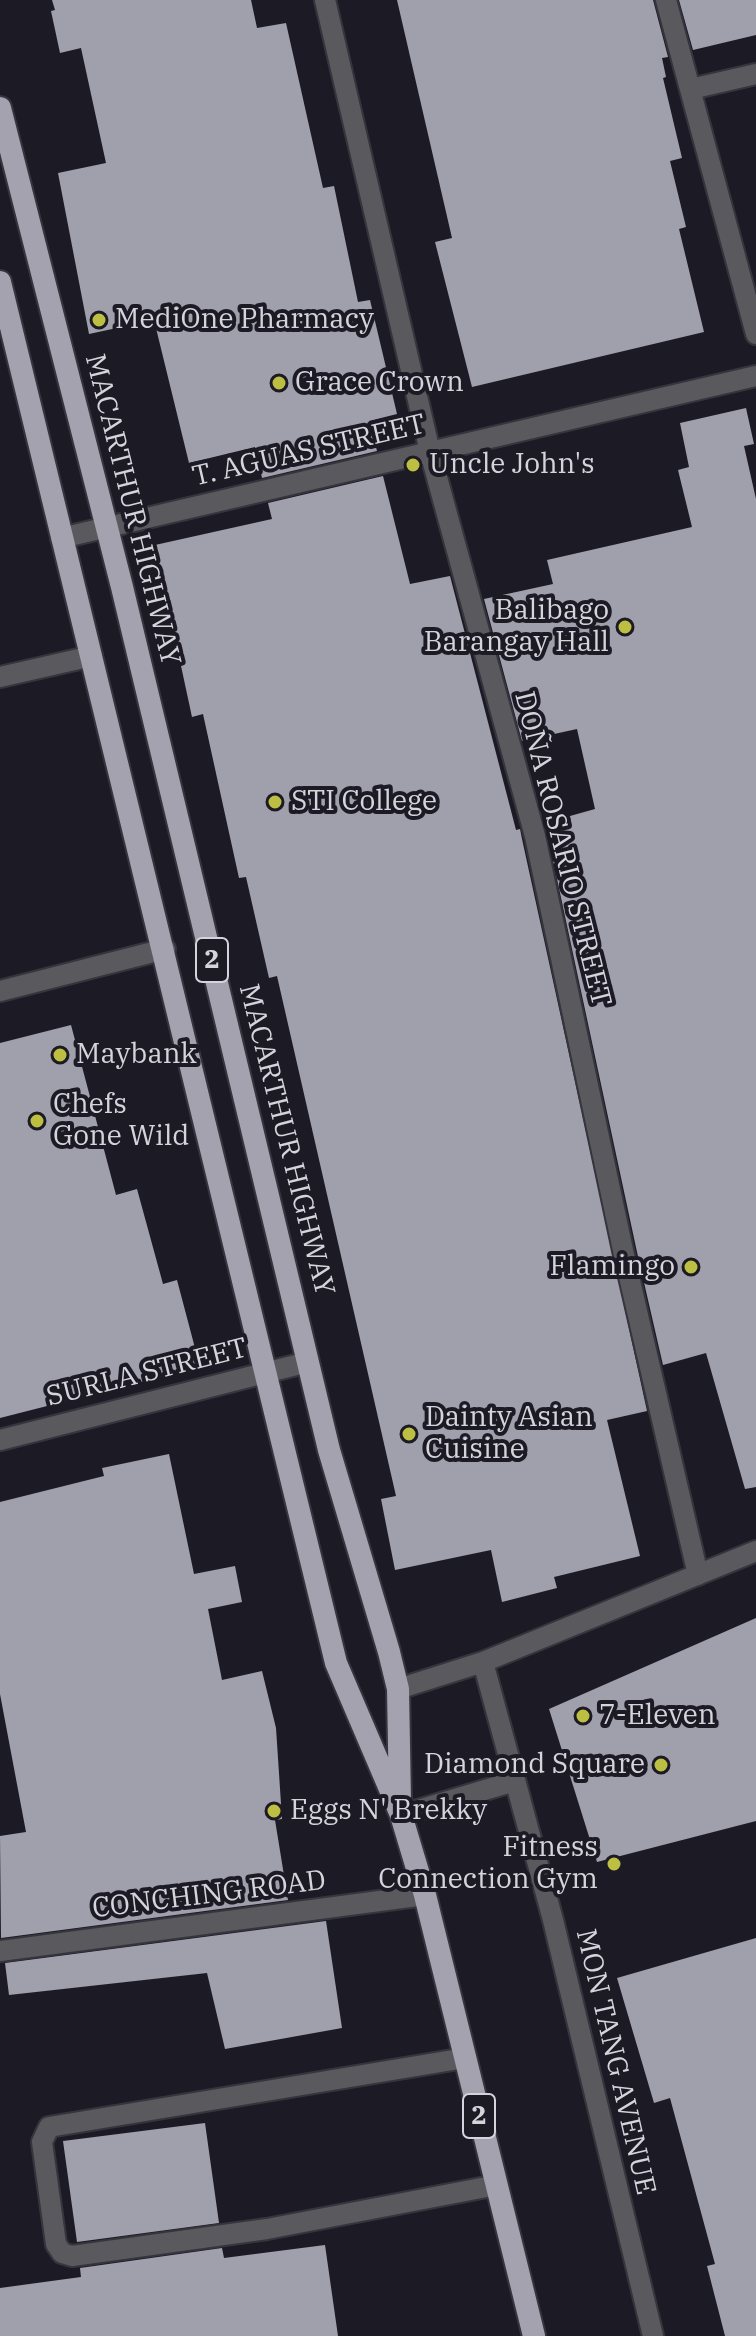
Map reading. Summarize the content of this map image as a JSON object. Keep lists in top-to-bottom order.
{
  "streets": {
    "highway": ["MACARTHUR HIGHWAY", "2"],
    "street": [
      "T. AGUAS STREET",
      "DOÑA ROSARIO STREET",
      "SURLA STREET",
      "CONCHING ROAD",
      "MON TANG AVENUE"
    ]
  },
  "crossings": [
    ["T. AGUAS STREET", "MACARTHUR HIGHWAY"],
    ["T. AGUAS STREET", "DOÑA ROSARIO STREET"],
    ["MACARTHUR HIGHWAY", "SURLA STREET"],
    ["MACARTHUR HIGHWAY", "CONCHING ROAD"]
  ],
  "places": [
    "MediOne Pharmacy",
    "Grace Crown",
    "Uncle John's",
    "Balibago Barangay Hall",
    "STI College",
    "Maybank",
    "Chefs Gone Wild",
    "Flamingo",
    "Dainty Asian Cuisine",
    "7-Eleven",
    "Diamond Square",
    "Eggs N' Brekky",
    "Fitness Connection Gym"
  ]
}
